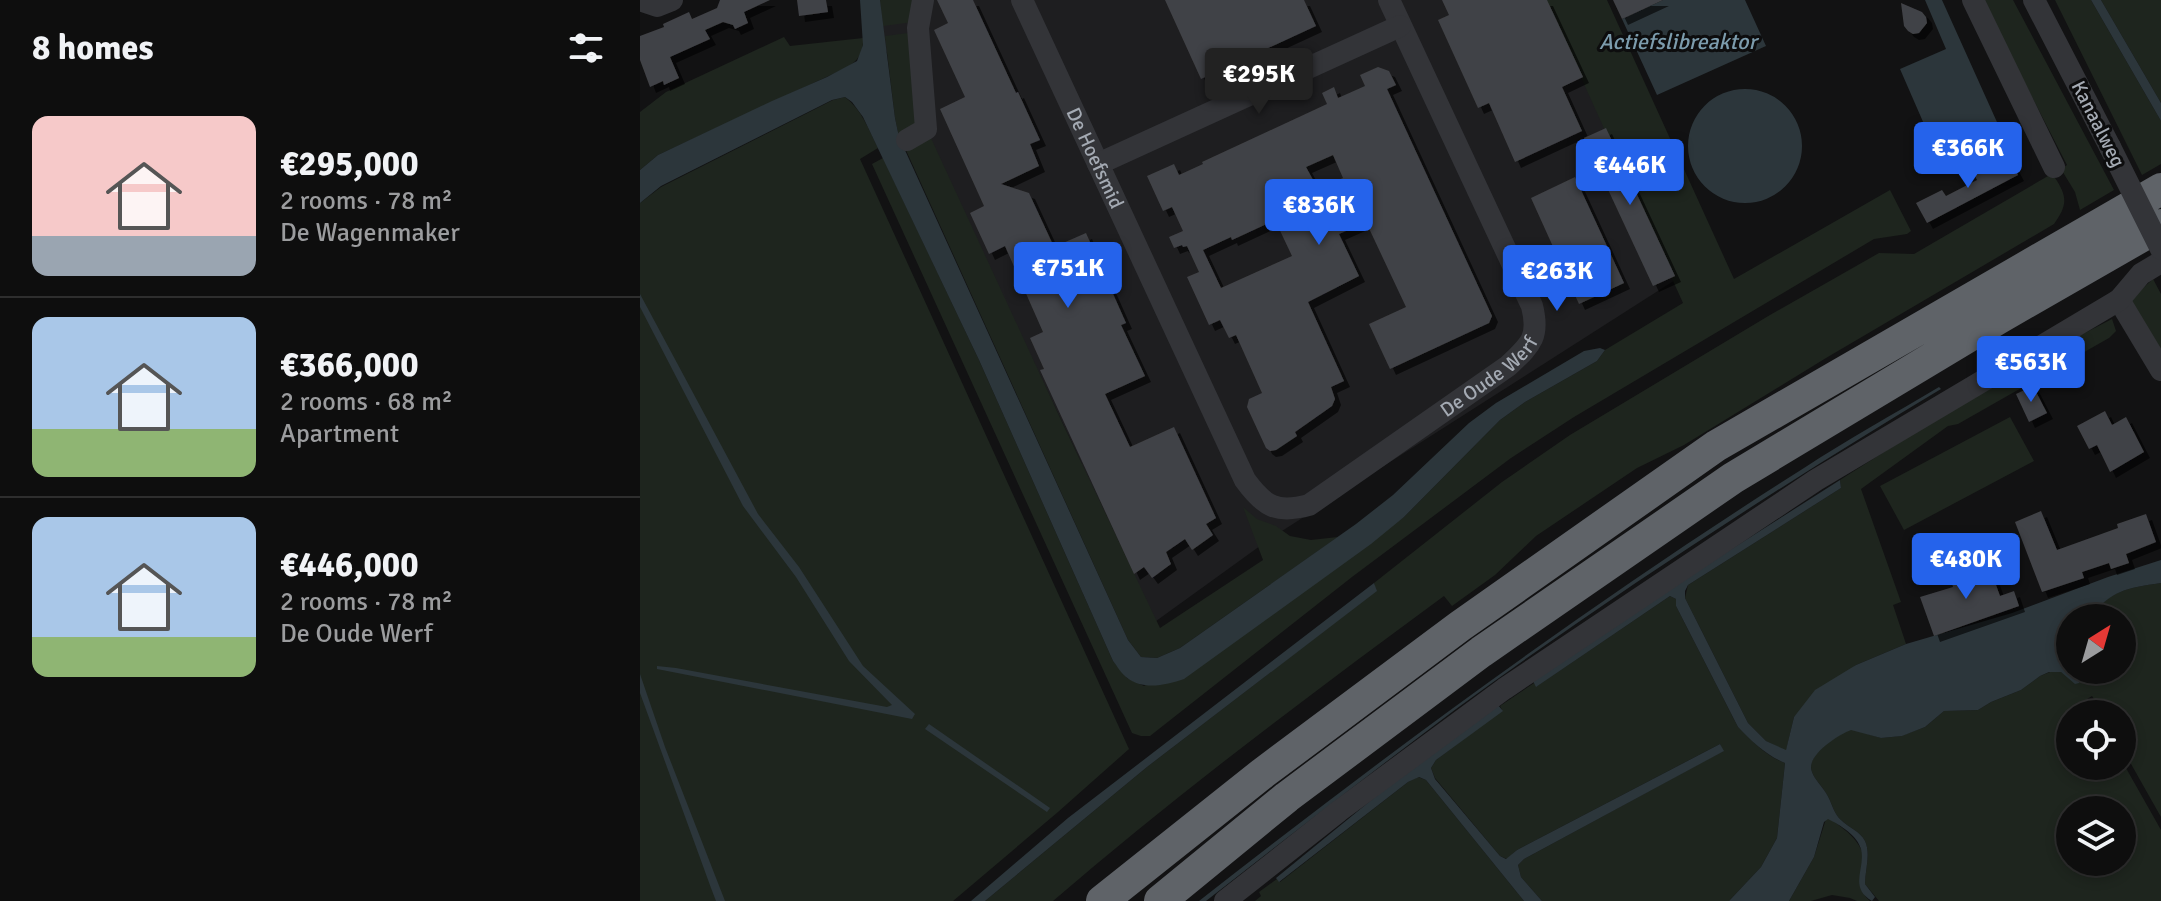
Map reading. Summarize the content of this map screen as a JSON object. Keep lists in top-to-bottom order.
{
  "streets": {
    "street": ["Kanaalweg", "De Hoefsmid", "De Oude Werf"]
  },
  "crossings": [
    ["De Hoefsmid", "De Oude Werf"]
  ],
  "water": ["Actiefslibreaktor"],
  "north": "top right",
  "page": {
    "heading": "8 homes",
    "price": [
      "€295K",
      "€366K",
      "€446K",
      "€836K",
      "€751K",
      "€263K",
      "€563K",
      "€480K"
    ],
    "list": [
      {
        "name": "€295,000",
        "note": "2 rooms · 78 m² · De Wagenmaker"
      },
      {
        "name": "€366,000",
        "note": "2 rooms · 68 m² · Apartment"
      },
      {
        "name": "€446,000",
        "note": "2 rooms · 78 m² · De Oude Werf"
      }
    ]
  }
}
